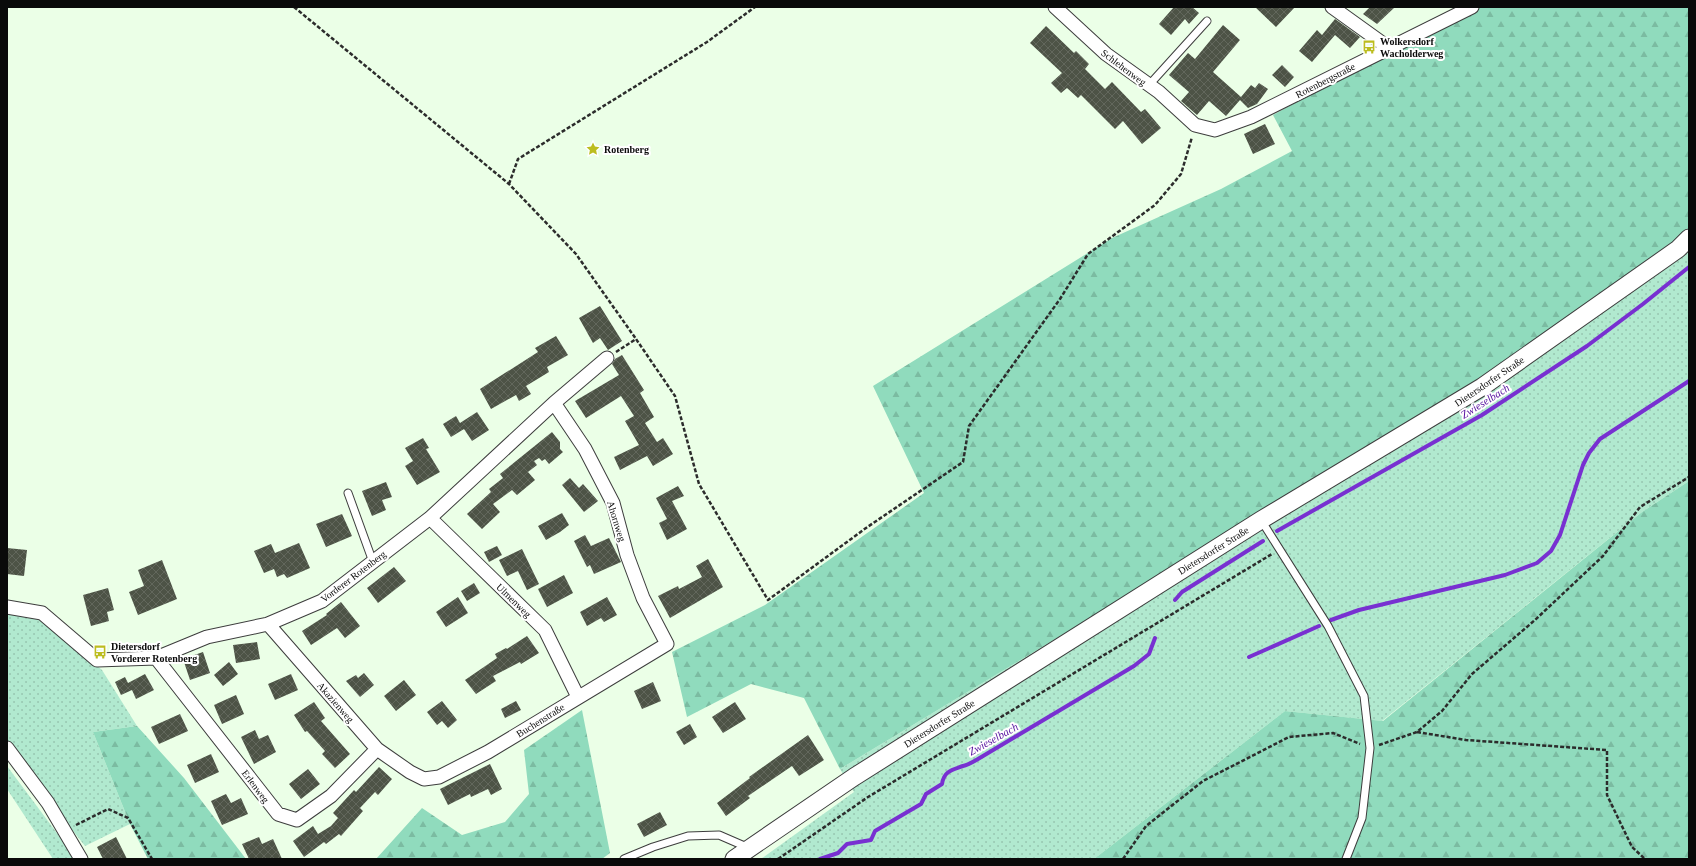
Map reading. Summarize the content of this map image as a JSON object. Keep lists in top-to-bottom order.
{
  "streets": {
    "street": [
      "Schlehenweg",
      "Rotenbergstraße",
      "Dietersdorfer Straße",
      "Ahornweg",
      "Vorderer Rotenberg",
      "Ulmenweg",
      "Akazienweg",
      "Buchenstraße",
      "Erlenweg"
    ]
  },
  "crossings": [
    ["Schlehenweg", "Rotenbergstraße"],
    ["Ahornweg", "Vorderer Rotenberg"],
    ["Ahornweg", "Buchenstraße"],
    ["Vorderer Rotenberg", "Ulmenweg"],
    ["Vorderer Rotenberg", "Akazienweg"],
    ["Vorderer Rotenberg", "Erlenweg"],
    ["Ulmenweg", "Buchenstraße"],
    ["Akazienweg", "Buchenstraße"],
    ["Akazienweg", "Erlenweg"]
  ],
  "water": ["Zwieselbach"],
  "places": {
    "bus stop": ["Wolkersdorf Wacholderweg", "Dietersdorf Vorderer Rotenberg"],
    "place": ["Rotenberg"]
  }
}
